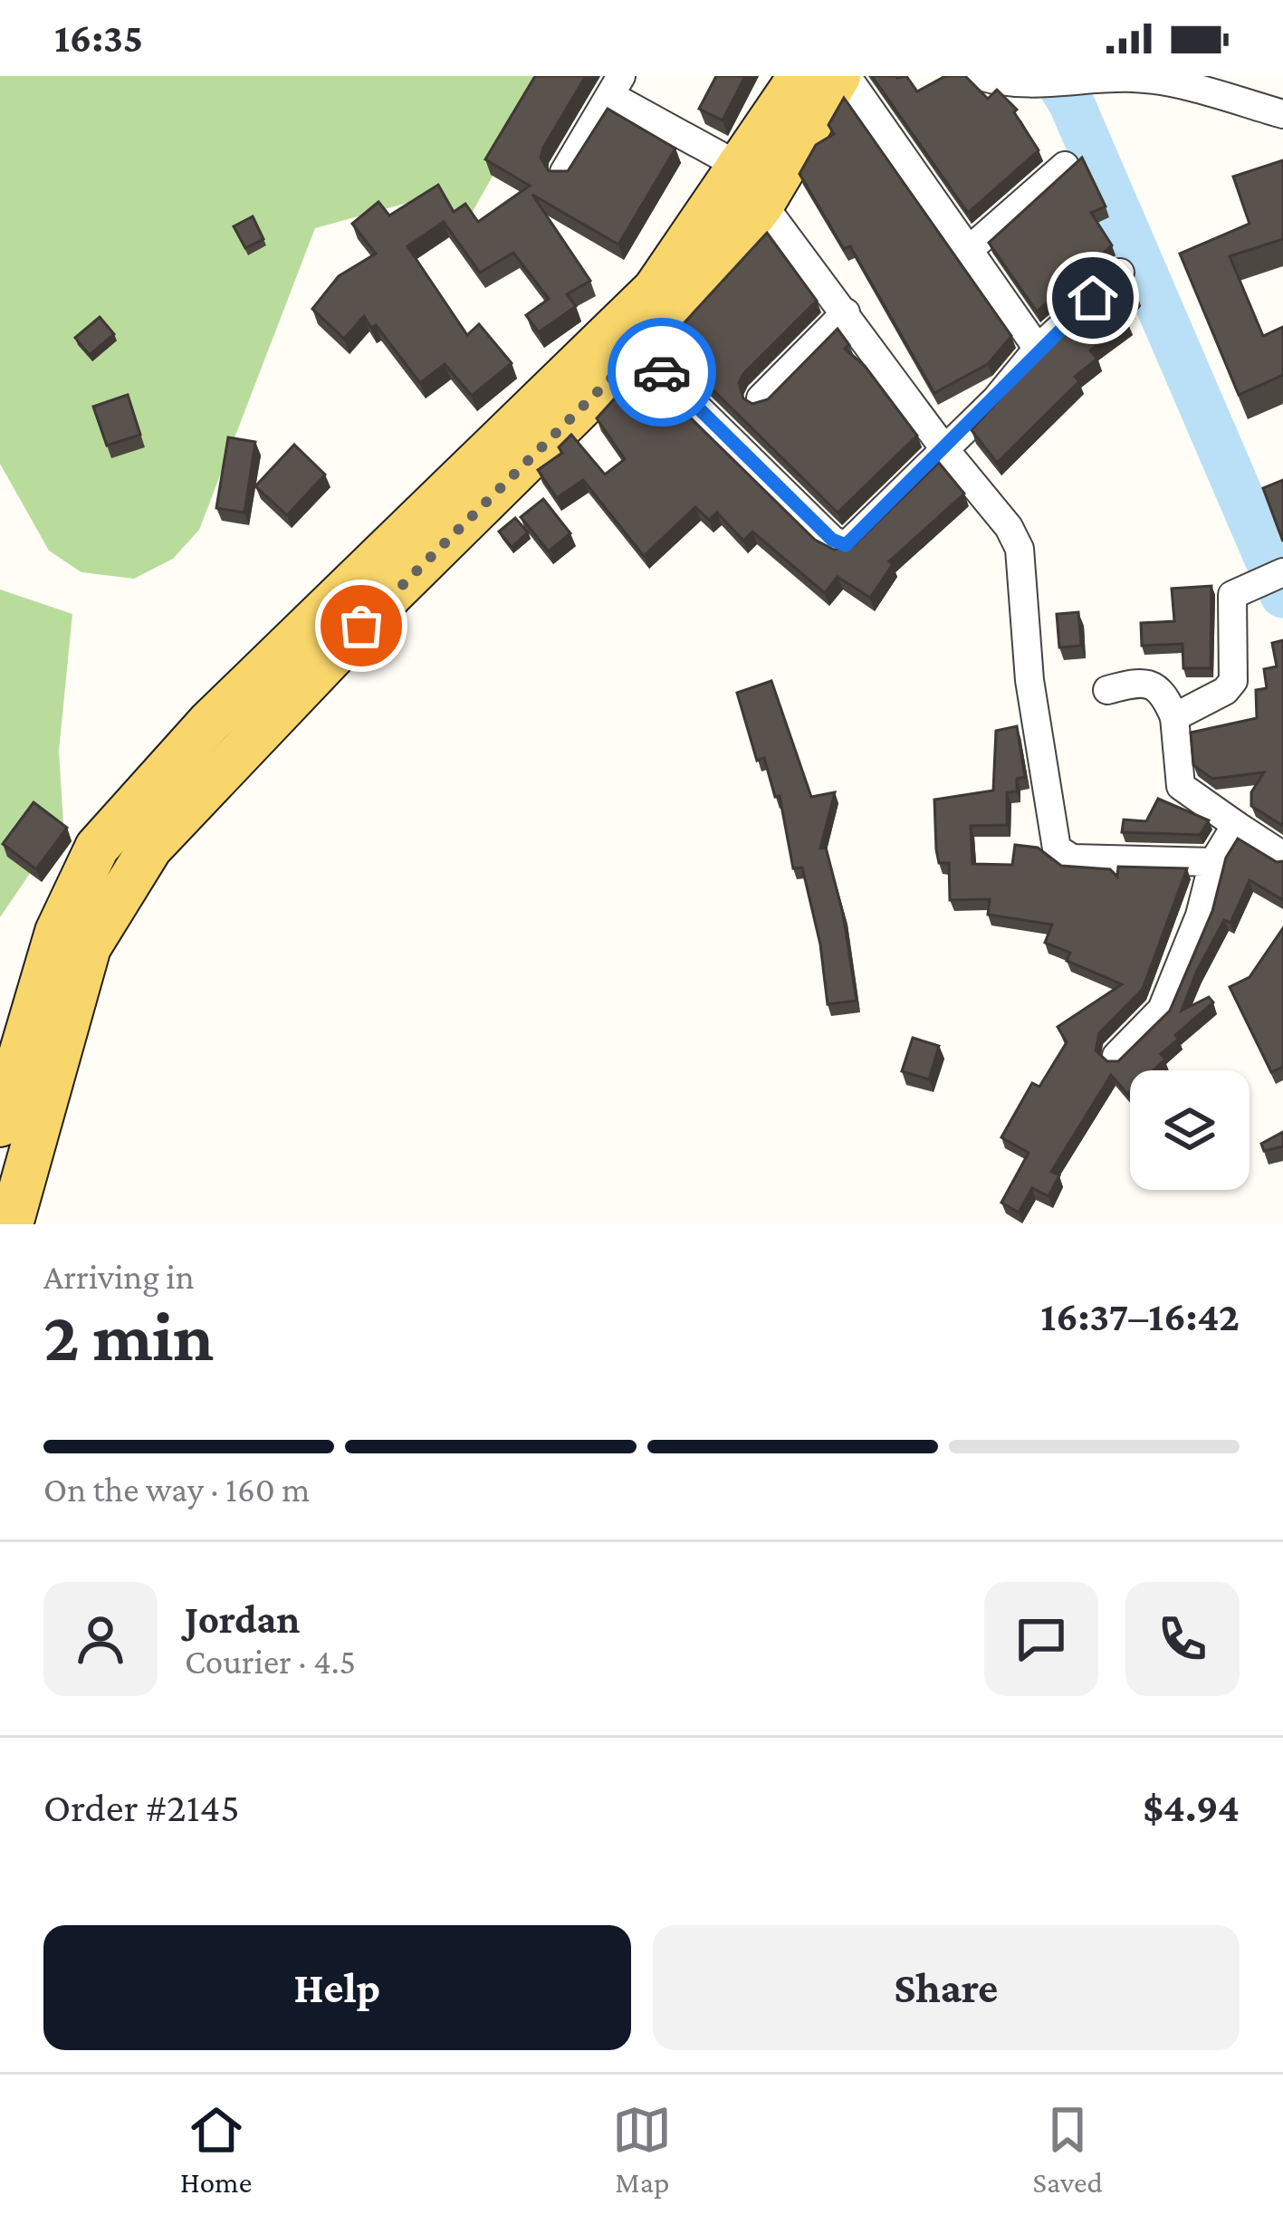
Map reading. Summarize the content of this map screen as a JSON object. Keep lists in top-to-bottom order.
{
  "page": {
    "status": "16:35",
    "heading": ["2 min", "Arriving in", "16:37–16:42"],
    "panel": [
      "Jordan",
      "Courier · 4.5",
      "Order #2145",
      "$4.94"
    ],
    "bar": "On the way · 160 m",
    "buttons": ["Help", "Share"],
    "tabs": ["Home", "Map", "Saved"]
  }
}
